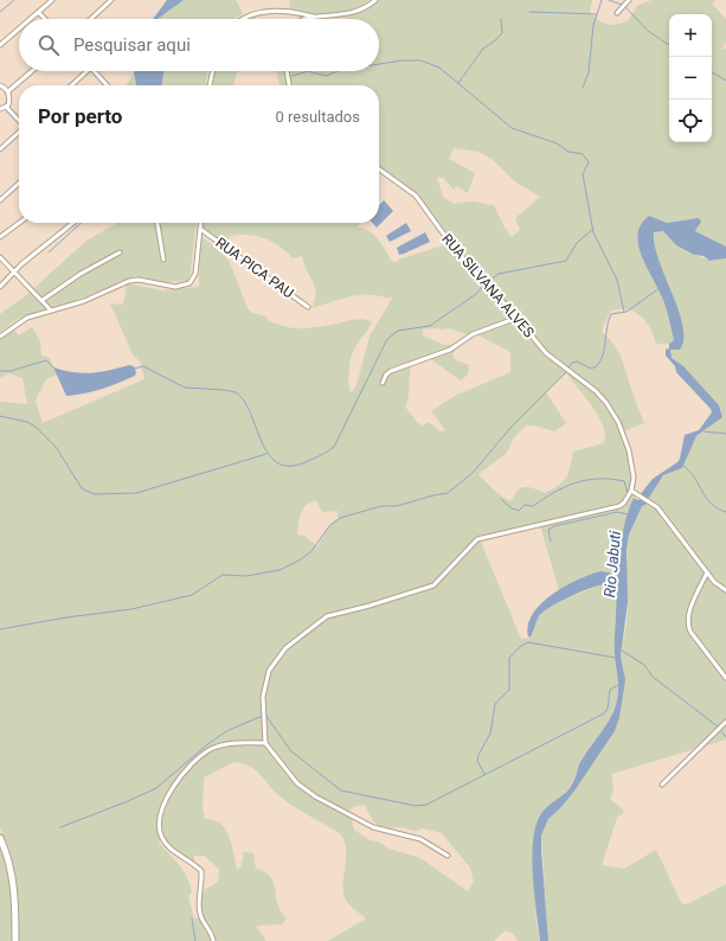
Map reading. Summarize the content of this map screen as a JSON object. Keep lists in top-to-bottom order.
{
  "streets": {
    "street": ["RUA PICA PAU", "RUA SILVANA ALVES"]
  },
  "water": ["Rio Jabuti"],
  "page": {
    "map_buttons": ["+", "−"],
    "search": "Pesquisar aqui",
    "heading": ["Por perto", "0 resultados"]
  }
}
